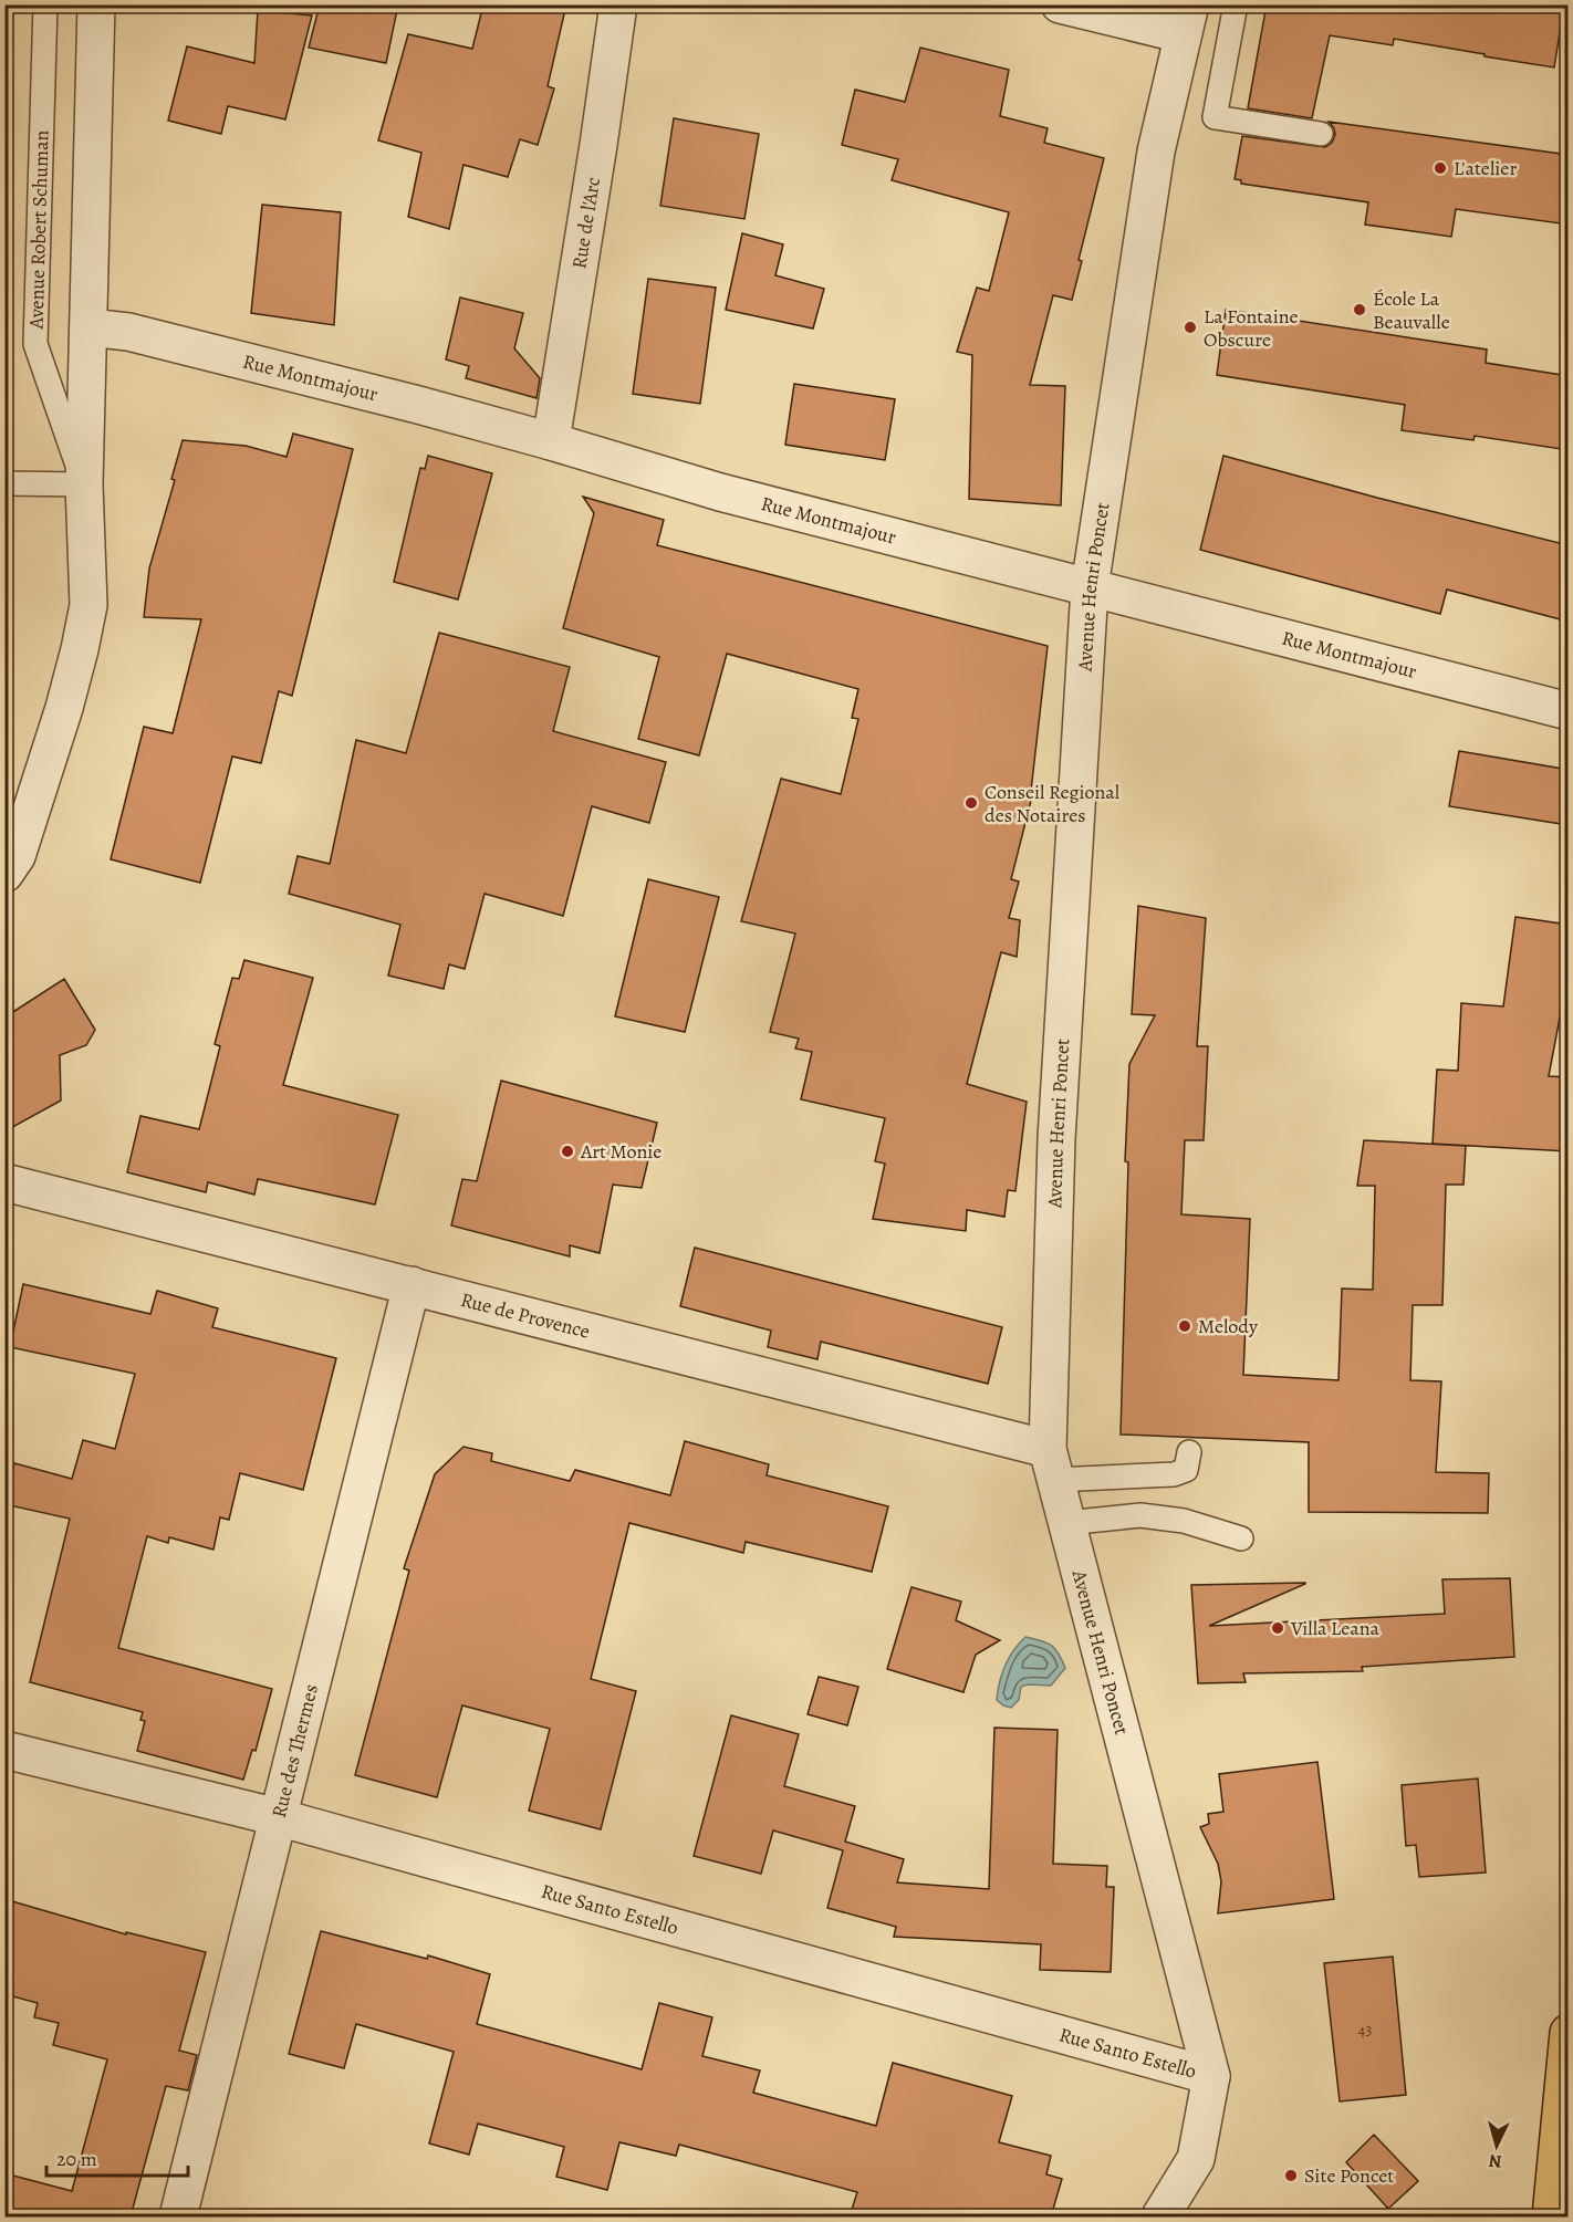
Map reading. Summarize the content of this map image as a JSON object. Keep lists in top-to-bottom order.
{
  "streets": {
    "street": [
      "Rue de l'Arc",
      "Avenue Robert Schuman",
      "Rue Montmajour",
      "Avenue Henri Poncet",
      "Rue de Provence",
      "Rue des Thermes",
      "Rue Santo Estello"
    ]
  },
  "crossings": [
    ["Rue de l'Arc", "Rue Montmajour"],
    ["Avenue Robert Schuman", "Rue Montmajour"],
    ["Rue Montmajour", "Avenue Henri Poncet"],
    ["Avenue Henri Poncet", "Rue de Provence"],
    ["Avenue Henri Poncet", "Rue Santo Estello"],
    ["Rue de Provence", "Rue des Thermes"],
    ["Rue des Thermes", "Rue Santo Estello"]
  ],
  "places": [
    "L'atelier",
    "École La Beauvalle",
    "La Fontaine Obscure",
    "Conseil Regional des Notaires",
    "Art Monie",
    "Melody",
    "Villa Leana",
    "Site Poncet"
  ],
  "house_numbers": ["43"],
  "scale_bar": "20 m",
  "north": "bottom"
}
